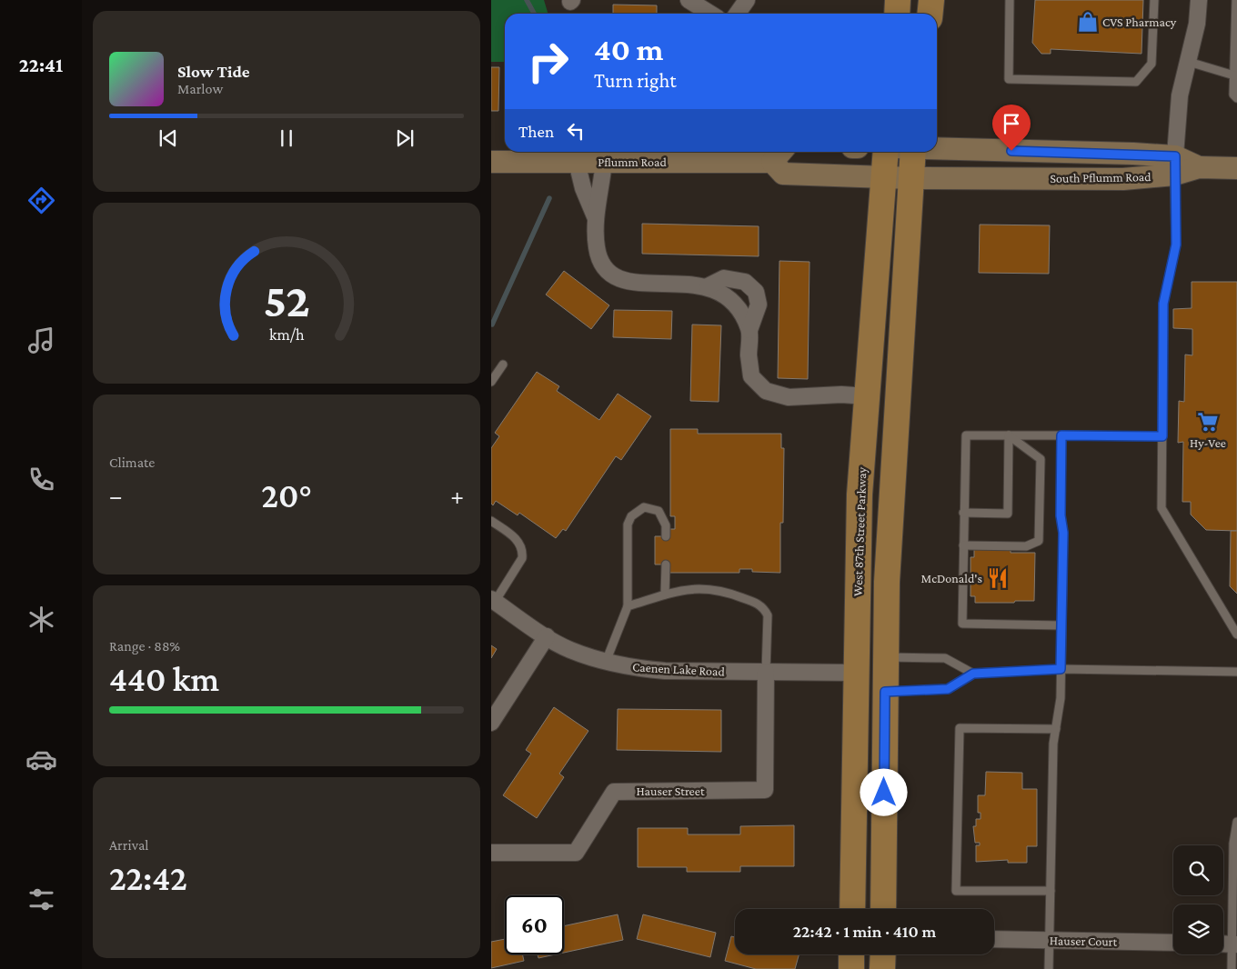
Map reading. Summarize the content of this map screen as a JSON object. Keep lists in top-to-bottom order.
{
  "streets": {
    "main road": ["Pflumm Road", "South Pflumm Road", "West 87th Street Parkway"],
    "street": ["Caenen Lake Road", "Hauser Street", "Hauser Court"]
  },
  "crossings": [
    ["Pflumm Road", "South Pflumm Road"],
    ["South Pflumm Road", "West 87th Street Parkway"],
    ["West 87th Street Parkway", "Caenen Lake Road"],
    ["Caenen Lake Road", "Hauser Street"]
  ],
  "places": {
    "shop": ["CVS Pharmacy"],
    "supermarket": ["Hy-Vee"],
    "restaurant": ["McDonald's"]
  },
  "page": {
    "tabs": "22:41",
    "turn": ["40 m", "Turn right"],
    "song": ["Slow Tide", "Marlow"],
    "then": "Then",
    "tile": [
      "Climate",
      ["Range · 88%", "440 km"],
      ["Arrival", "22:42"]
    ],
    "heat": ["−", "20°", "+"],
    "limit": "60",
    "trip": "22:42 · 1 min · 410 m",
    "gauge": ["52", "km/h"]
  }
}
